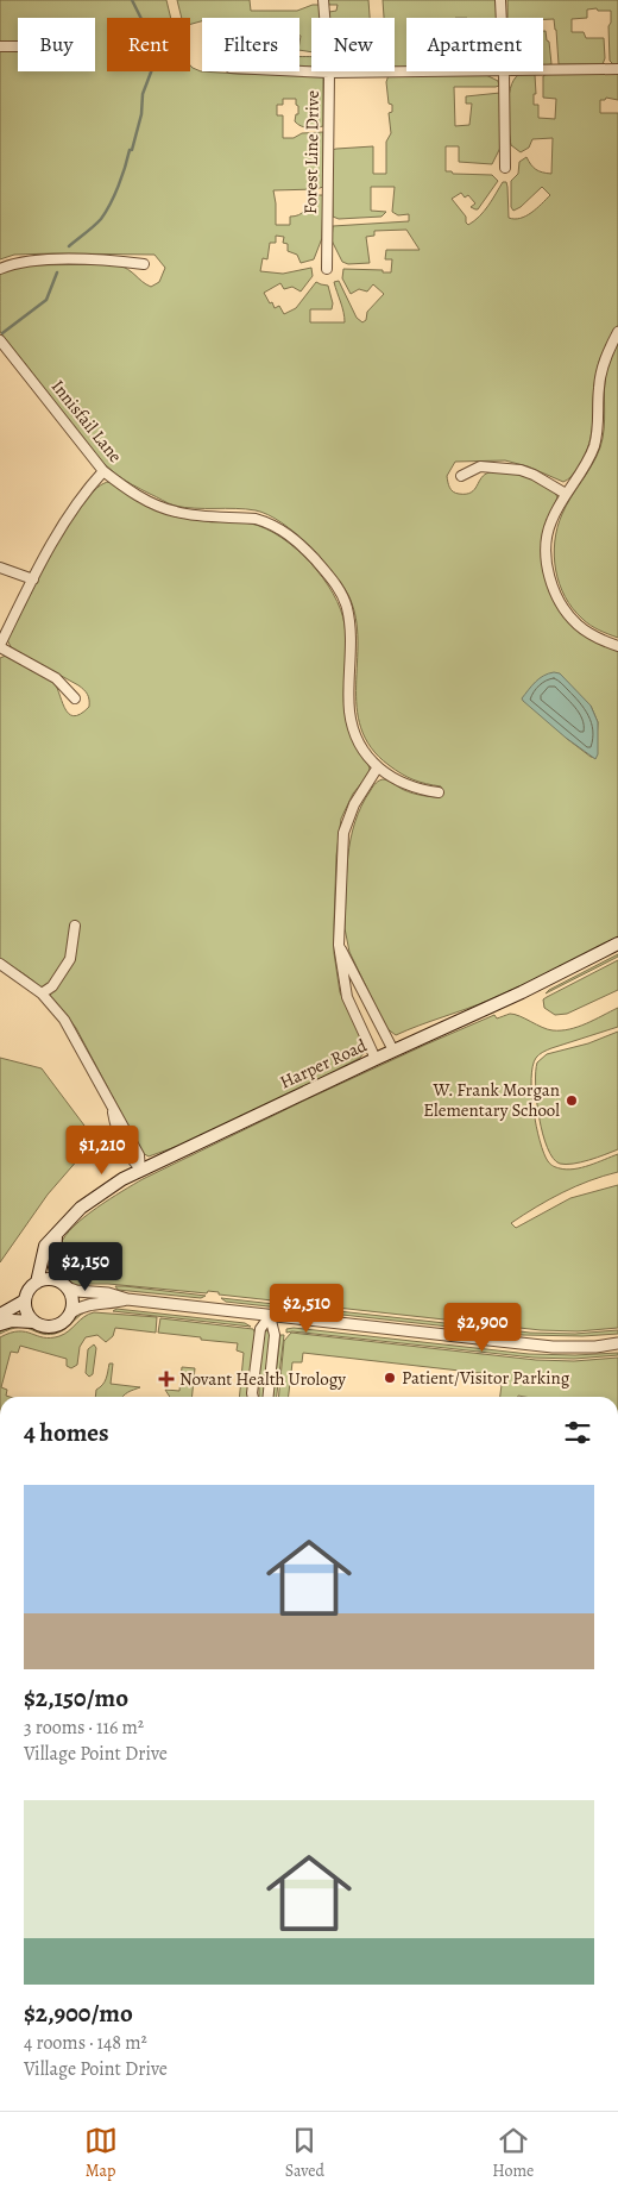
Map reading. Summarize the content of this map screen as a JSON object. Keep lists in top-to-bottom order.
{
  "streets": {
    "main road": ["Harper Road"],
    "street": ["Forest Line Drive", "Innisfail Lane"]
  },
  "places": {
    "other": ["W. Frank Morgan Elementary School", "Patient/Visitor Parking"],
    "health": ["Novant Health Urology"]
  },
  "page": {
    "chip": [
      "Buy",
      "Rent",
      "Filters",
      "New",
      "Apartment"
    ],
    "price": [
      "$1,210",
      "$2,150",
      "$2,510",
      "$2,900"
    ],
    "heading": "4 homes",
    "list": [
      {
        "name": "$2,150/mo",
        "note": "3 rooms · 116 m² · Village Point Drive"
      },
      {
        "name": "$2,900/mo",
        "note": "4 rooms · 148 m² · Village Point Drive"
      }
    ],
    "tabs": ["Map", "Saved", "Home"]
  }
}
